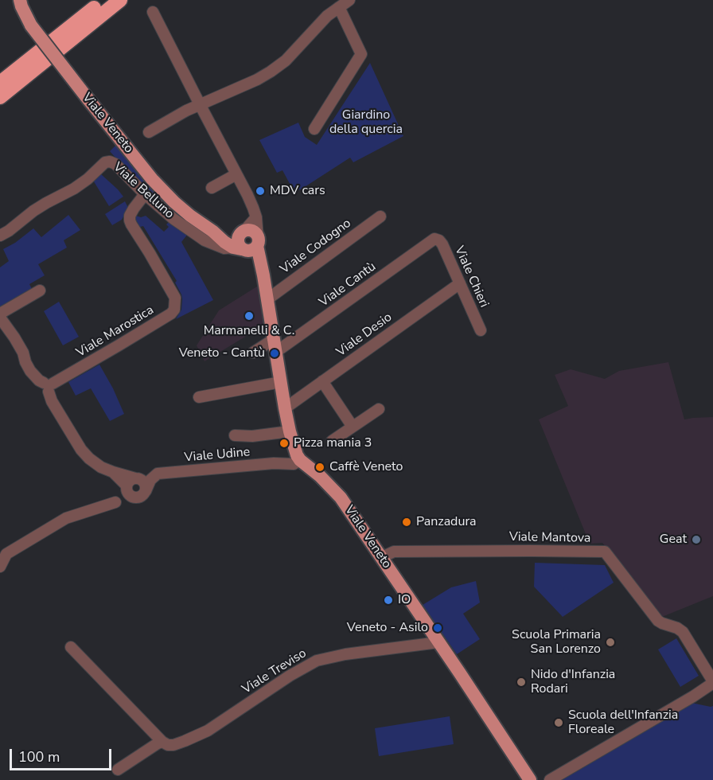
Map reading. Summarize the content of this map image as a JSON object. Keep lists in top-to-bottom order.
{
  "streets": {
    "main road": ["Viale Veneto"],
    "street": [
      "Viale Belluno",
      "Viale Codogno",
      "Viale Chieri",
      "Viale Cantù",
      "Viale Marostica",
      "Viale Desio",
      "Viale Udine",
      "Viale Mantova",
      "Viale Treviso"
    ]
  },
  "crossings": [
    ["Viale Veneto", "Viale Belluno"],
    ["Viale Veneto", "Viale Codogno"],
    ["Viale Veneto", "Viale Cantù"],
    ["Viale Veneto", "Viale Desio"],
    ["Viale Veneto", "Viale Udine"],
    ["Viale Veneto", "Viale Mantova"],
    ["Viale Veneto", "Viale Treviso"],
    ["Viale Belluno", "Viale Marostica"],
    ["Viale Chieri", "Viale Cantù"],
    ["Viale Chieri", "Viale Desio"]
  ],
  "parks": ["Giardino della quercia"],
  "places": [
    "MDV cars",
    "Marmanelli & C.",
    "Veneto - Cantù",
    "Pizza mania 3",
    "Caffè Veneto",
    "Panzadura",
    "Geat",
    "IO",
    "Veneto - Asilo",
    "Scuola Primaria San Lorenzo",
    "Nido d'Infanzia Rodari",
    "Scuola dell'Infanzia Floreale"
  ],
  "scale_bar": "100 m"
}
